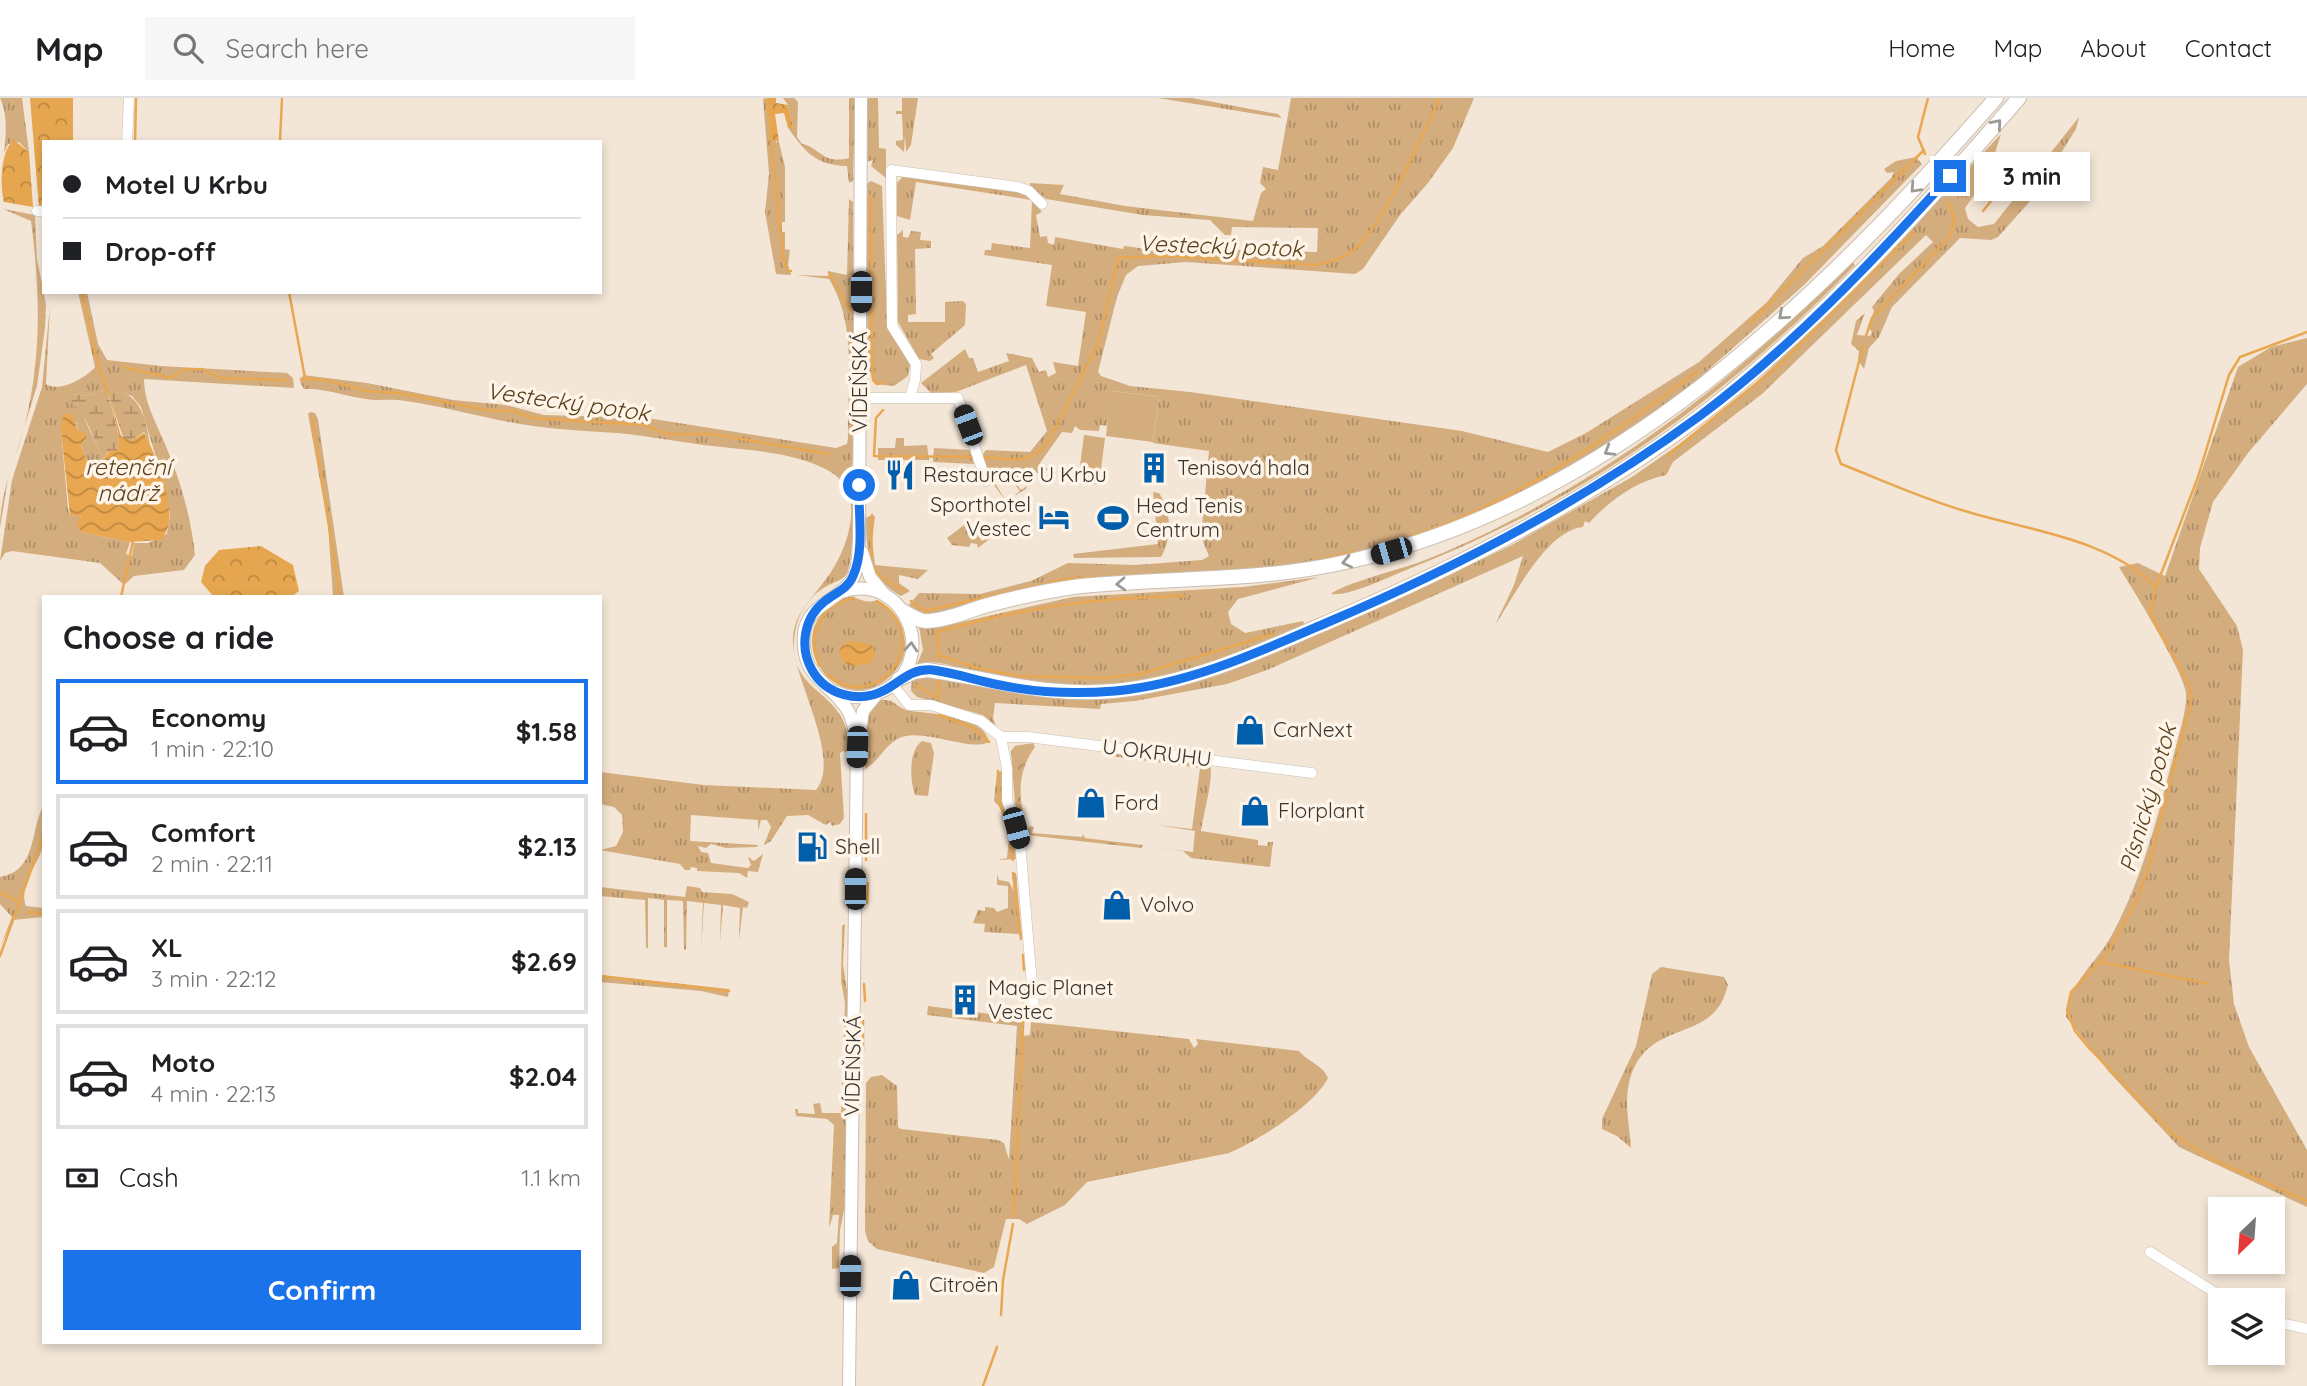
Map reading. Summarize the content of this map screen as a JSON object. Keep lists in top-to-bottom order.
{
  "streets": {
    "main road": ["VÍDEŇSKÁ"],
    "street": ["U OKRUHU"]
  },
  "water": ["Vestecký potok", "retenční nádrž", "Písnický potok"],
  "places": {
    "building": ["Tenisová hala", "Magic Planet Vestec"],
    "restaurant": ["Restaurace U Krbu"],
    "hotel": ["Sporthotel Vestec"],
    "sports": ["Head Tenis Centrum"],
    "shop": [
      "CarNext",
      "Ford",
      "Florplant",
      "Volvo",
      "Citroën"
    ],
    "fuel station": ["Shell"]
  },
  "north": "bottom left",
  "page": {
    "header": "Map",
    "search": "Search here",
    "nav": [
      "Home",
      "Map",
      "About",
      "Contact"
    ],
    "banner": ["Motel U Krbu", "Drop-off"],
    "bubble": "3 min",
    "heading": "Choose a ride",
    "list": [
      {
        "name": "Economy",
        "note": "1 min · 22:10",
        "value": "$1.58"
      },
      {
        "name": "Comfort",
        "note": "2 min · 22:11",
        "value": "$2.13"
      },
      {
        "name": "XL",
        "note": "3 min · 22:12",
        "value": "$2.69"
      },
      {
        "name": "Moto",
        "note": "4 min · 22:13",
        "value": "$2.04"
      }
    ],
    "pay": ["Cash", "1.1 km"],
    "buttons": "Confirm"
  }
}
